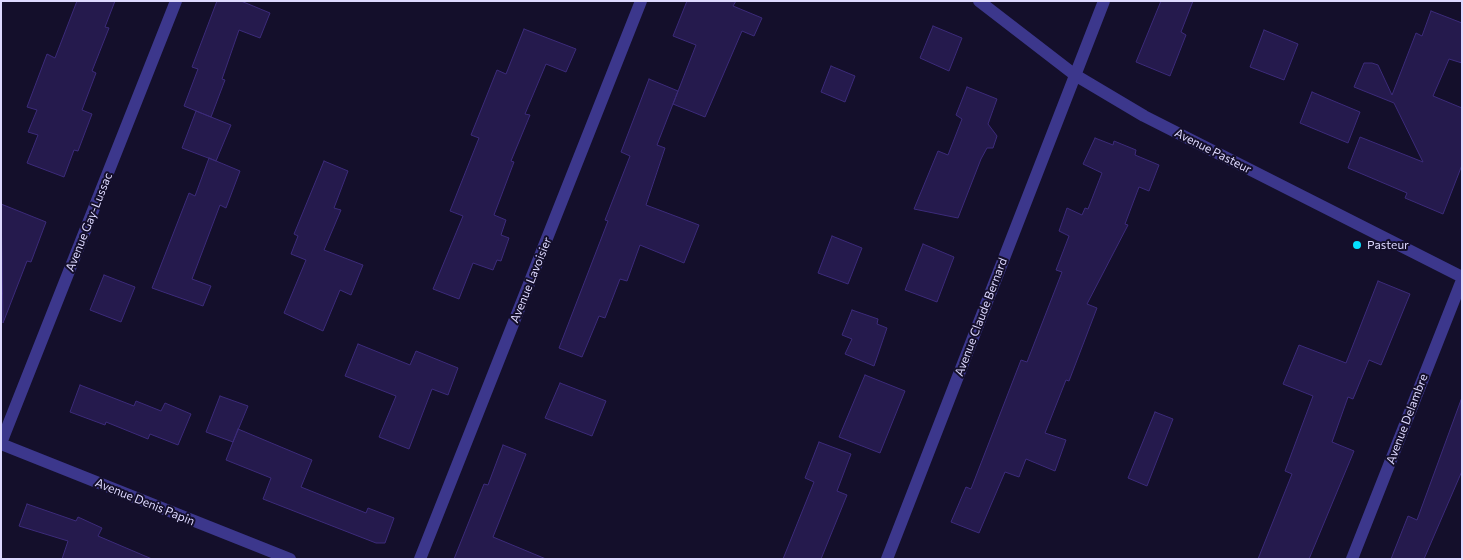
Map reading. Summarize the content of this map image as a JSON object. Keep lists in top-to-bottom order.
{
  "streets": {
    "street": [
      "Avenue Pasteur",
      "Avenue Gay-Lussac",
      "Avenue Lavoisier",
      "Avenue Claude Bernard",
      "Avenue Delambre",
      "Avenue Denis Papin"
    ]
  },
  "crossings": [
    ["Avenue Pasteur", "Avenue Claude Bernard"],
    ["Avenue Pasteur", "Avenue Delambre"],
    ["Avenue Gay-Lussac", "Avenue Denis Papin"]
  ],
  "places": ["Pasteur"]
}
